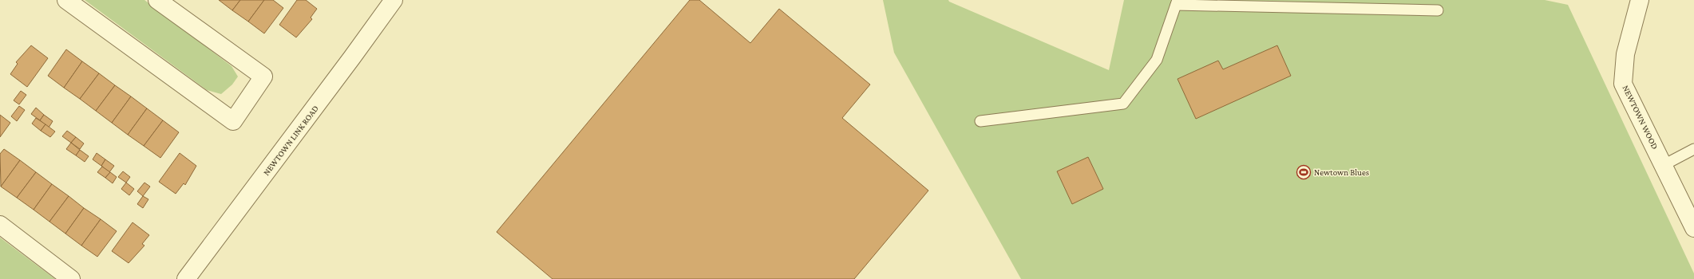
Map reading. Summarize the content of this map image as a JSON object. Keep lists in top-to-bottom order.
{
  "streets": {
    "street": ["NEWTOWN WOOD", "NEWTOWN LINK ROAD"]
  },
  "places": {
    "sports": ["Newtown Blues"]
  }
}
